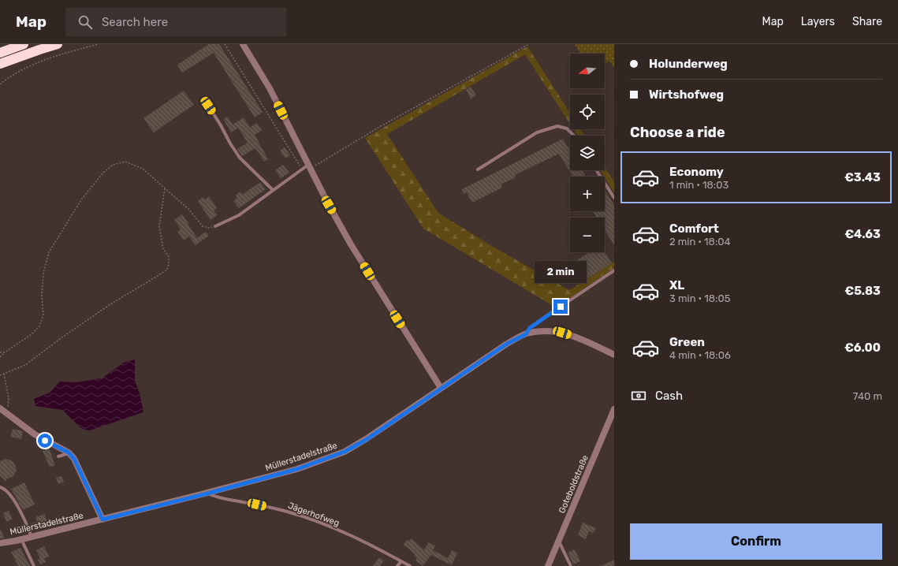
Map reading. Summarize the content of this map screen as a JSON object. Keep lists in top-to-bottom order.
{
  "streets": {
    "street": ["Müllerstadelstraße", "Goteboldstraße"],
    "lane": ["Jägerhofweg"]
  },
  "crossings": [
    ["Müllerstadelstraße", "Jägerhofweg"]
  ],
  "north": "left",
  "page": {
    "header": "Map",
    "search": "Search here",
    "nav": ["Map", "Layers", "Share"],
    "banner": ["Holunderweg", "Wirtshofweg"],
    "map_buttons": ["+", "−"],
    "heading": "Choose a ride",
    "list": [
      {
        "name": "Economy",
        "note": "1 min · 18:03",
        "value": "€3.43"
      },
      {
        "name": "Comfort",
        "note": "2 min · 18:04",
        "value": "€4.63"
      },
      {
        "name": "XL",
        "note": "3 min · 18:05",
        "value": "€5.83"
      },
      {
        "name": "Green",
        "note": "4 min · 18:06",
        "value": "€6.00"
      }
    ],
    "bubble": "2 min",
    "pay": ["Cash", "740 m"],
    "buttons": "Confirm"
  }
}
